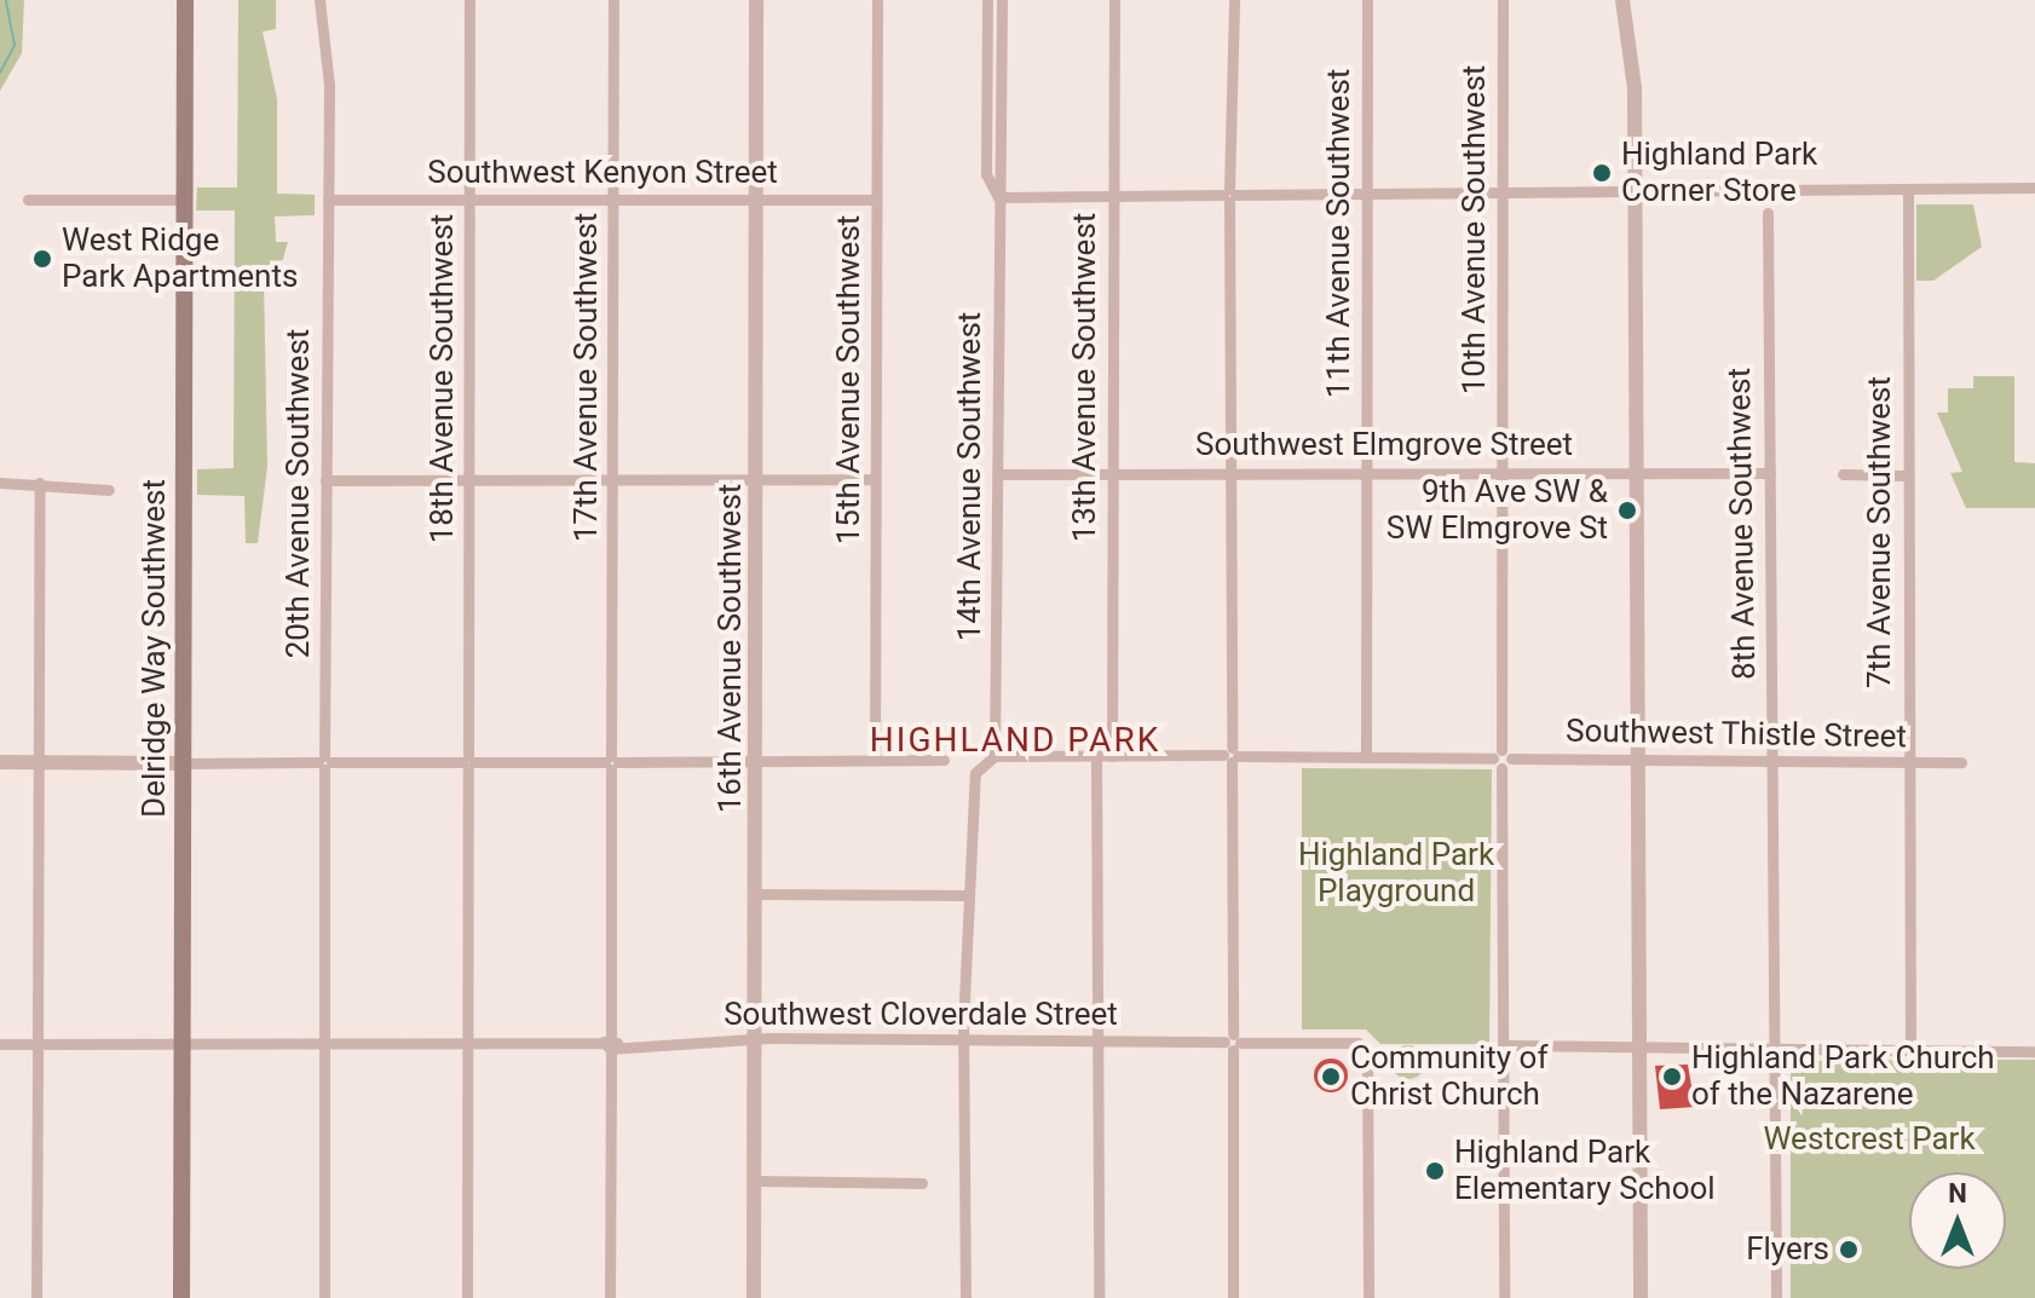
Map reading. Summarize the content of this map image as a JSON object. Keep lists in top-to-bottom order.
{
  "streets": {
    "main road": ["Delridge Way Southwest"],
    "street": [
      "Southwest Kenyon Street",
      "10th Avenue Southwest",
      "11th Avenue Southwest",
      "17th Avenue Southwest",
      "13th Avenue Southwest",
      "18th Avenue Southwest",
      "15th Avenue Southwest",
      "Southwest Elmgrove Street",
      "14th Avenue Southwest",
      "20th Avenue Southwest",
      "8th Avenue Southwest",
      "7th Avenue Southwest",
      "16th Avenue Southwest",
      "Southwest Thistle Street",
      "Southwest Cloverdale Street"
    ]
  },
  "crossings": [
    ["Southwest Kenyon Street", "17th Avenue Southwest"],
    ["Southwest Kenyon Street", "18th Avenue Southwest"],
    ["Southwest Kenyon Street", "15th Avenue Southwest"],
    ["Southwest Kenyon Street", "20th Avenue Southwest"],
    ["Southwest Kenyon Street", "16th Avenue Southwest"],
    ["10th Avenue Southwest", "Southwest Elmgrove Street"],
    ["10th Avenue Southwest", "Southwest Thistle Street"],
    ["11th Avenue Southwest", "Southwest Elmgrove Street"],
    ["11th Avenue Southwest", "Southwest Thistle Street"],
    ["17th Avenue Southwest", "Southwest Cloverdale Street"],
    ["13th Avenue Southwest", "Southwest Elmgrove Street"],
    ["13th Avenue Southwest", "Southwest Thistle Street"],
    ["18th Avenue Southwest", "Southwest Cloverdale Street"],
    ["Southwest Elmgrove Street", "14th Avenue Southwest"],
    ["Southwest Elmgrove Street", "8th Avenue Southwest"],
    ["14th Avenue Southwest", "Southwest Thistle Street"],
    ["20th Avenue Southwest", "Southwest Cloverdale Street"],
    ["8th Avenue Southwest", "Southwest Thistle Street"],
    ["7th Avenue Southwest", "Southwest Thistle Street"],
    ["Delridge Way Southwest", "Southwest Cloverdale Street"],
    ["16th Avenue Southwest", "Southwest Cloverdale Street"]
  ],
  "districts": ["HIGHLAND PARK"],
  "parks": ["Highland Park Playground", "Westcrest Park"],
  "places": [
    "Highland Park Corner Store",
    "West Ridge Park Apartments",
    "9th Ave SW & SW Elmgrove St",
    "Community of Christ Church",
    "Highland Park Church of the Nazarene",
    "Highland Park Elementary School",
    "Flyers"
  ],
  "north": "top"
}
